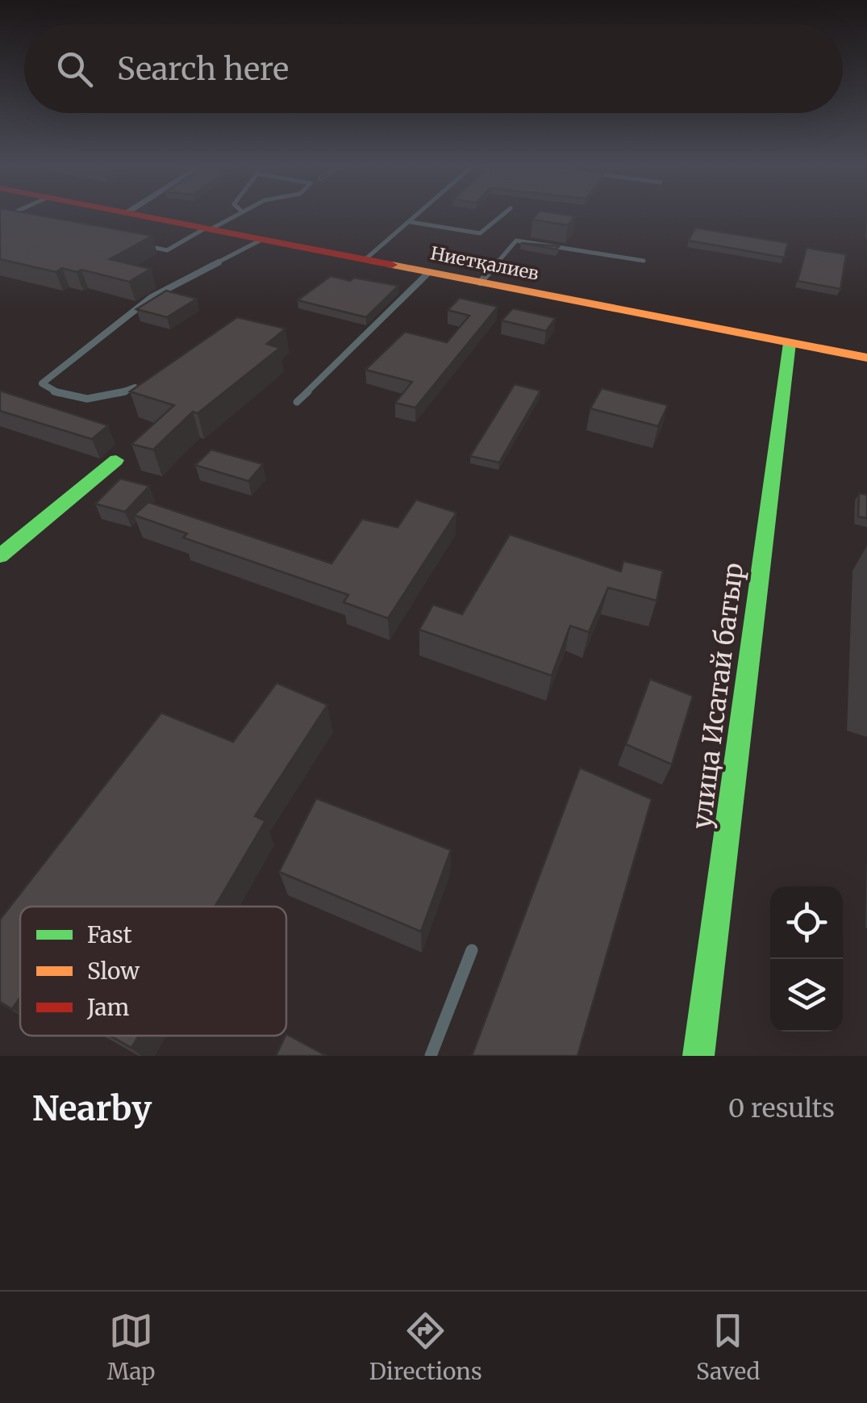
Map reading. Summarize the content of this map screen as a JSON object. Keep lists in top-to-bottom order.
{
  "streets": {
    "street": ["Ниетқалиев", "улица Исатай батыр"]
  },
  "crossings": [
    ["Ниетқалиев", "улица Исатай батыр"]
  ],
  "legend": ["Fast", "Slow", "Jam"],
  "page": {
    "search": "Search here",
    "heading": ["Nearby", "0 results"],
    "nav": ["Map", "Directions", "Saved"]
  }
}
